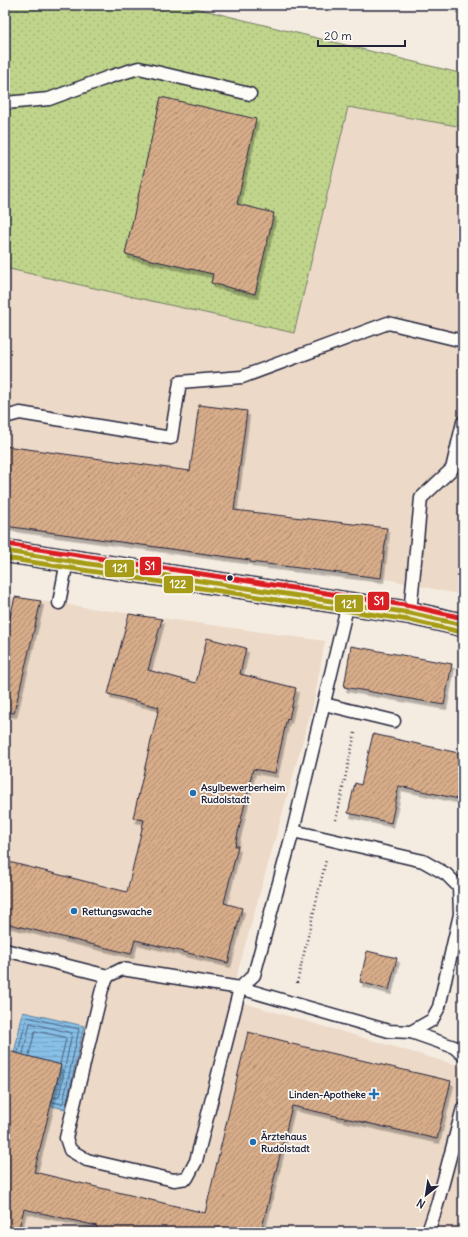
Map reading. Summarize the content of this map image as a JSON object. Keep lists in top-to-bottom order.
{
  "places": {
    "other": ["Asylbewerberheim Rudolstadt", "Rettungswache", "Ärztehaus Rudolstadt"],
    "health": ["Linden-Apotheke"]
  },
  "lines": ["transit line S1", "transit line 121", "transit line 122"],
  "scale_bar": "20 m",
  "north": "bottom left"
}
